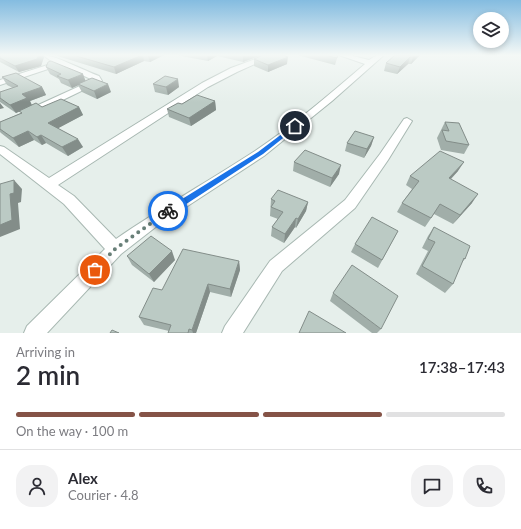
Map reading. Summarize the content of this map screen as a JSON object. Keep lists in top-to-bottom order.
{
  "page": {
    "heading": ["2 min", "Arriving in", "17:38–17:43"],
    "panel": ["Alex", "Courier · 4.8"],
    "bar": "On the way · 100 m"
  }
}
